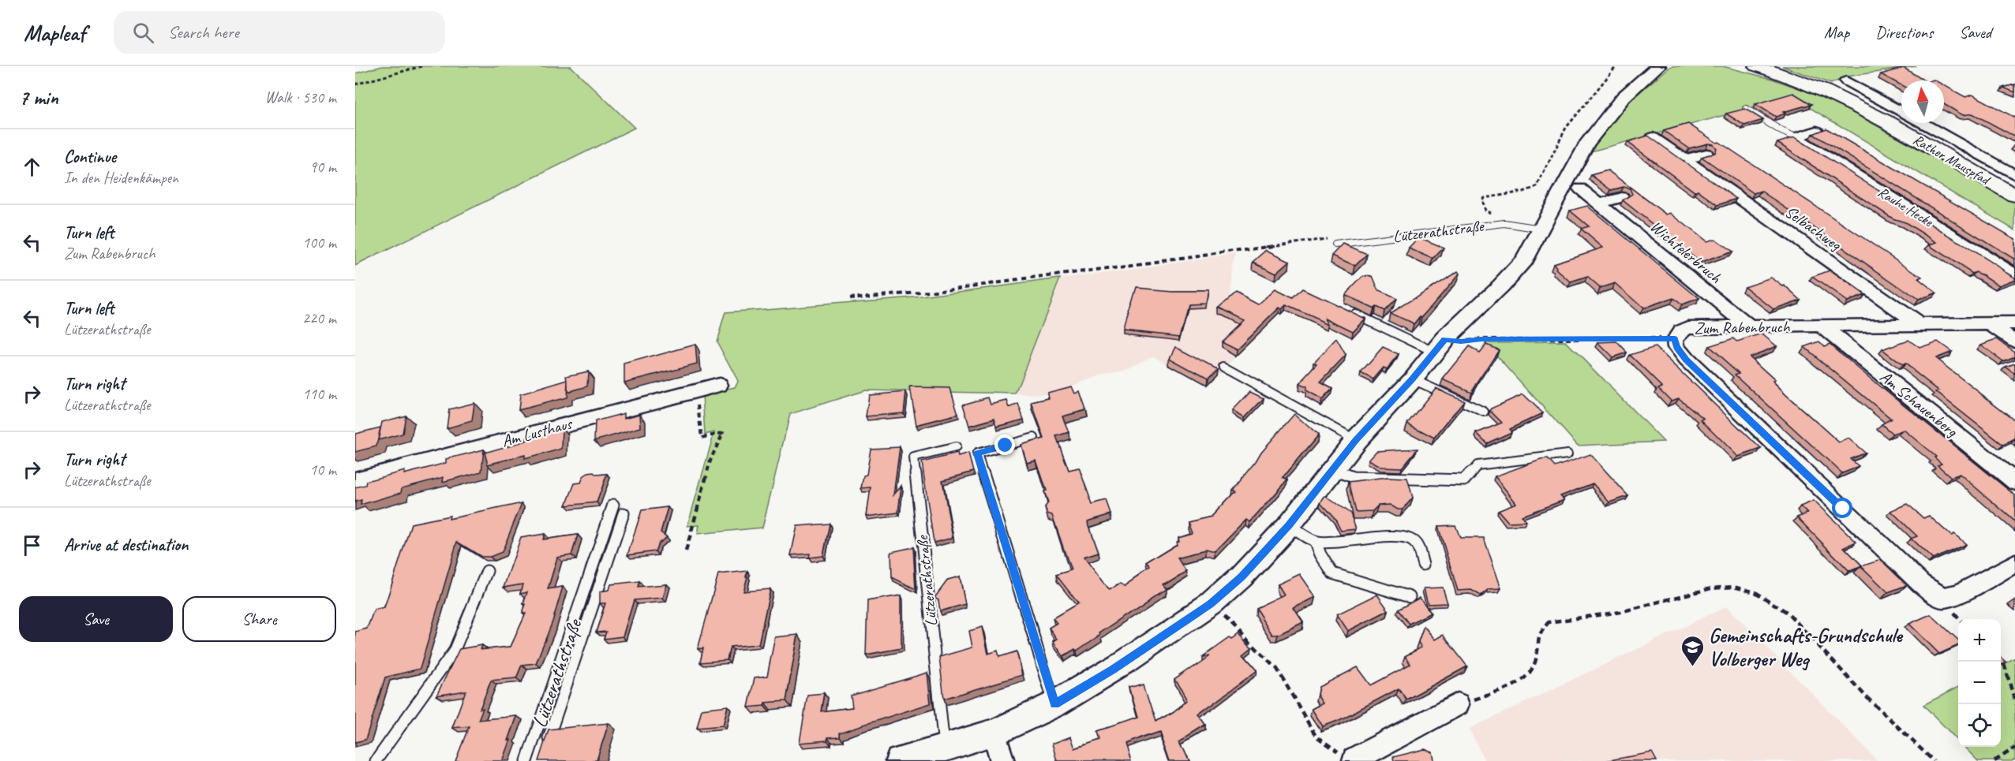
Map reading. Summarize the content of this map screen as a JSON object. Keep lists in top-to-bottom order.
{
  "streets": {
    "main road": ["Rather Mauspfad"],
    "street": [
      "Rauhe Hecke",
      "Selbachweg",
      "Wichtelerbruch",
      "Zum Rabenbruch",
      "Am Schauenberg",
      "Am Lusthaus"
    ],
    "lane": ["Lützerathstraße"]
  },
  "crossings": [
    ["Selbachweg", "Zum Rabenbruch"],
    ["Wichtelerbruch", "Zum Rabenbruch"],
    ["Zum Rabenbruch", "Am Schauenberg"]
  ],
  "places": {
    "school or university": ["Gemeinschafts-Grundschule Volberger Weg"]
  },
  "north": "top",
  "page": {
    "header": "Mapleaf",
    "search": "Search here",
    "nav": ["Map", "Directions", "Saved"],
    "heading": ["7 min", "Walk · 530 m"],
    "list": [
      ["Continue", "In den Heidenkämpen", "90 m"],
      ["Turn left", "Zum Rabenbruch", "100 m"],
      ["Turn left", "Lützerathstraße", "220 m"],
      ["Turn right", "Lützerathstraße", "110 m"],
      ["Turn right", "Lützerathstraße", "10 m"],
      "Arrive at destination"
    ],
    "buttons": ["Save", "Share"],
    "map_buttons": ["+", "−"]
  }
}
